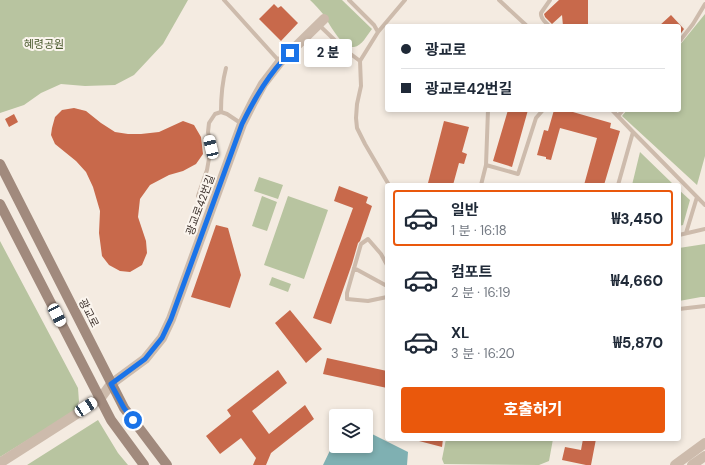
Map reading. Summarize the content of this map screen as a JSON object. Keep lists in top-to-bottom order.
{
  "streets": {
    "main road": ["광교로"],
    "street": ["광교로42번길"]
  },
  "crossings": [
    ["광교로42번길", "광교로"]
  ],
  "parks": ["혜령공원"],
  "page": {
    "banner": ["광교로", "광교로42번길"],
    "bubble": "2 분",
    "list": [
      {
        "name": "일반",
        "note": "1 분 · 16:18",
        "value": "₩3,450"
      },
      {
        "name": "컴포트",
        "note": "2 분 · 16:19",
        "value": "₩4,660"
      },
      {
        "name": "XL",
        "note": "3 분 · 16:20",
        "value": "₩5,870"
      }
    ],
    "buttons": "호출하기"
  }
}
